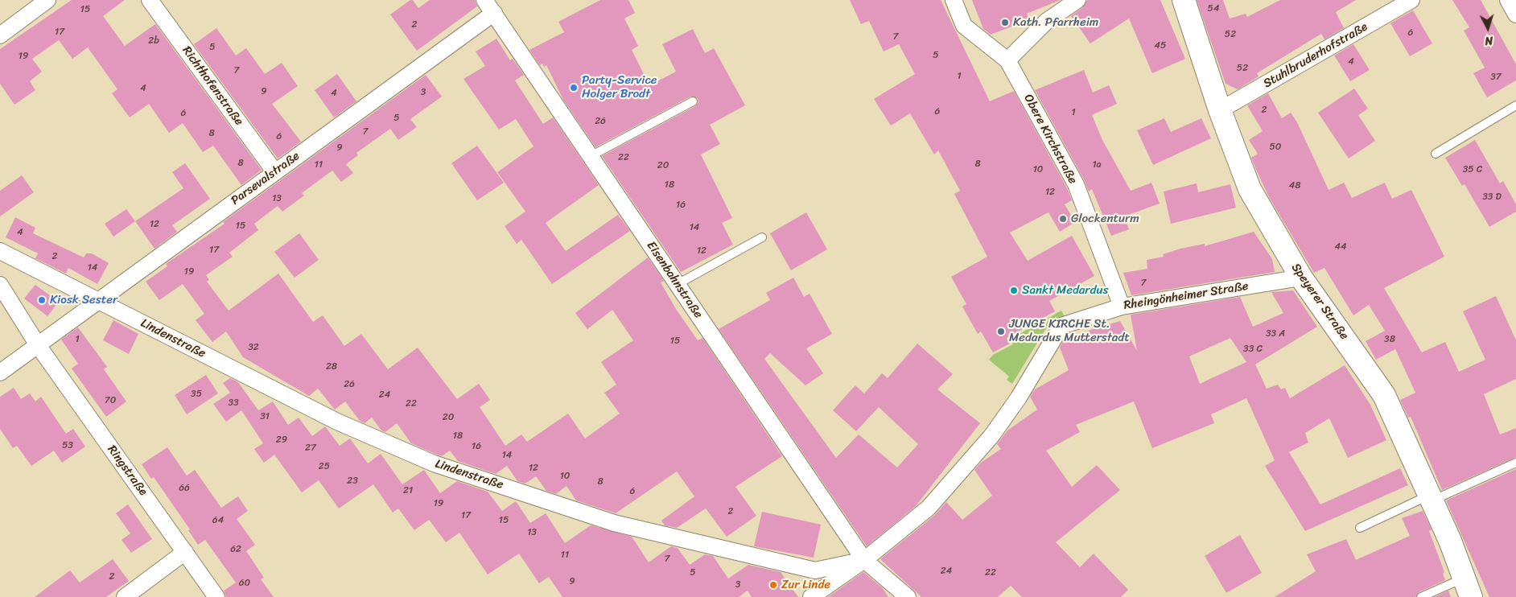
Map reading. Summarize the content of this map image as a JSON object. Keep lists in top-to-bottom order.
{
  "streets": {
    "main road": ["Speyerer Straße"],
    "street": [
      "Stuhlbruderhofstraße",
      "Richthofenstraße",
      "Obere Kirchstraße",
      "Parsevalstraße",
      "Eisenbahnstraße",
      "Rheingönheimer Straße",
      "Lindenstraße",
      "Ringstraße"
    ]
  },
  "crossings": [
    ["Stuhlbruderhofstraße", "Speyerer Straße"],
    ["Richthofenstraße", "Parsevalstraße"],
    ["Obere Kirchstraße", "Rheingönheimer Straße"],
    ["Parsevalstraße", "Eisenbahnstraße"],
    ["Parsevalstraße", "Lindenstraße"],
    ["Parsevalstraße", "Ringstraße"],
    ["Eisenbahnstraße", "Rheingönheimer Straße"],
    ["Eisenbahnstraße", "Lindenstraße"],
    ["Rheingönheimer Straße", "Speyerer Straße"],
    ["Rheingönheimer Straße", "Lindenstraße"]
  ],
  "places": [
    "Kath. Pfarrheim",
    "Party-Service Holger Brodt",
    "Glockenturm",
    "Sankt Medardus",
    "Kiosk Sester",
    "JUNGE KIRCHE St. Medardus Mutterstadt",
    "Zur Linde"
  ],
  "house_numbers": [
    "54",
    "15",
    "2",
    "17",
    "6",
    "52",
    "7",
    "2b",
    "45",
    "5",
    "5",
    "19",
    "4",
    "52",
    "7",
    "1",
    "37",
    "4",
    "9",
    "3",
    "4",
    "2",
    "6",
    "1",
    "6",
    "5",
    "26",
    "7",
    "8",
    "6",
    "50",
    "9",
    "22",
    "8",
    "8",
    "11",
    "1a",
    "20",
    "10",
    "35 C",
    "18",
    "48",
    "12",
    "33 D",
    "13",
    "16",
    "12",
    "15",
    "14",
    "4",
    "44",
    "17",
    "12",
    "2",
    "14",
    "19",
    "7",
    "33 A",
    "1",
    "38",
    "15",
    "32",
    "33 C",
    "28",
    "26",
    "35",
    "24",
    "70",
    "33",
    "22",
    "31",
    "20",
    "18",
    "29",
    "53",
    "16",
    "27",
    "14",
    "25",
    "12",
    "10",
    "23",
    "8",
    "66",
    "21",
    "6",
    "19",
    "2",
    "17",
    "64",
    "15",
    "13",
    "62",
    "11",
    "7",
    "24",
    "5",
    "22",
    "2",
    "9",
    "60",
    "3"
  ],
  "north": "bottom"
}
